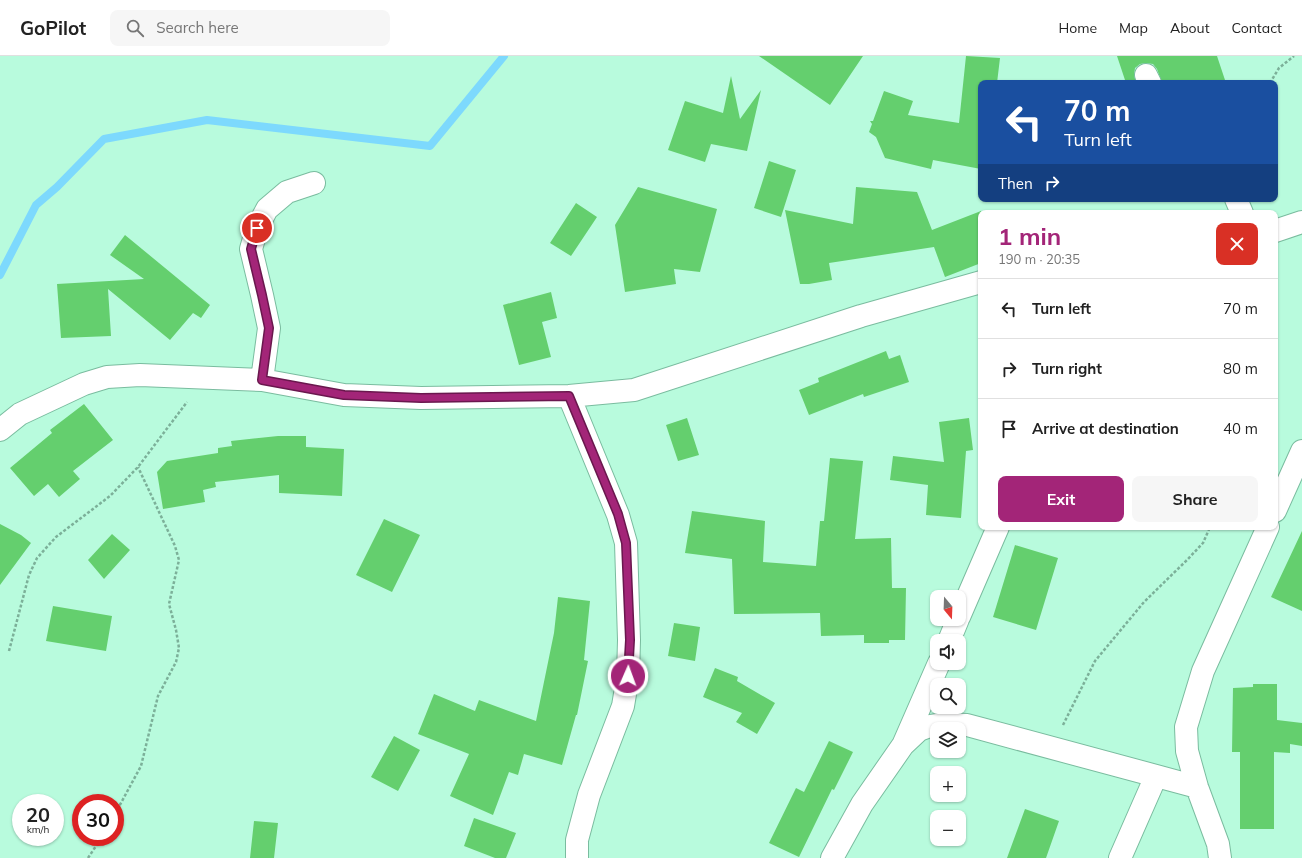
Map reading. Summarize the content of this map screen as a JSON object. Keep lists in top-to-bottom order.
{
  "north": "bottom",
  "page": {
    "header": "GoPilot",
    "search": "Search here",
    "nav": [
      "Home",
      "Map",
      "About",
      "Contact"
    ],
    "turn": ["70 m", "Turn left"],
    "then": "Then",
    "heading": ["1 min", "190 m · 20:35"],
    "list": [
      {
        "name": "Turn left",
        "value": "70 m"
      },
      {
        "name": "Turn right",
        "value": "80 m"
      },
      {
        "name": "Arrive at destination",
        "value": "40 m"
      }
    ],
    "buttons": ["Exit", "Share"],
    "map_buttons": ["+", "−"],
    "speed": "20 km/h",
    "limit": "30"
  }
}
